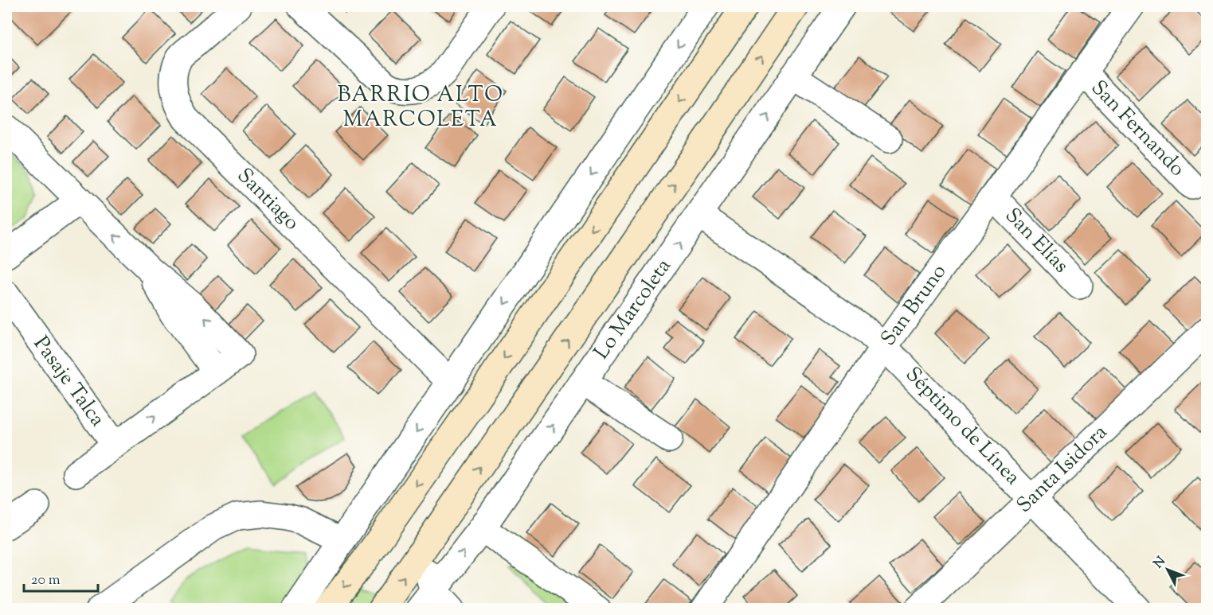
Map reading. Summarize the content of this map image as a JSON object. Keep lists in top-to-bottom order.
{
  "streets": {
    "main road": ["Lo Marcoleta"],
    "street": [
      "San Fernando",
      "Santiago",
      "San Elías",
      "San Bruno",
      "Pasaje Talca",
      "Séptimo de Línea",
      "Santa Isidora"
    ]
  },
  "crossings": [
    ["San Fernando", "San Bruno"],
    ["San Elías", "San Bruno"],
    ["San Bruno", "Séptimo de Línea"],
    ["Lo Marcoleta", "Séptimo de Línea"],
    ["Séptimo de Línea", "Santa Isidora"]
  ],
  "districts": ["BARRIO ALTO MARCOLETA"],
  "scale_bar": "20 m",
  "north": "top left"
}
